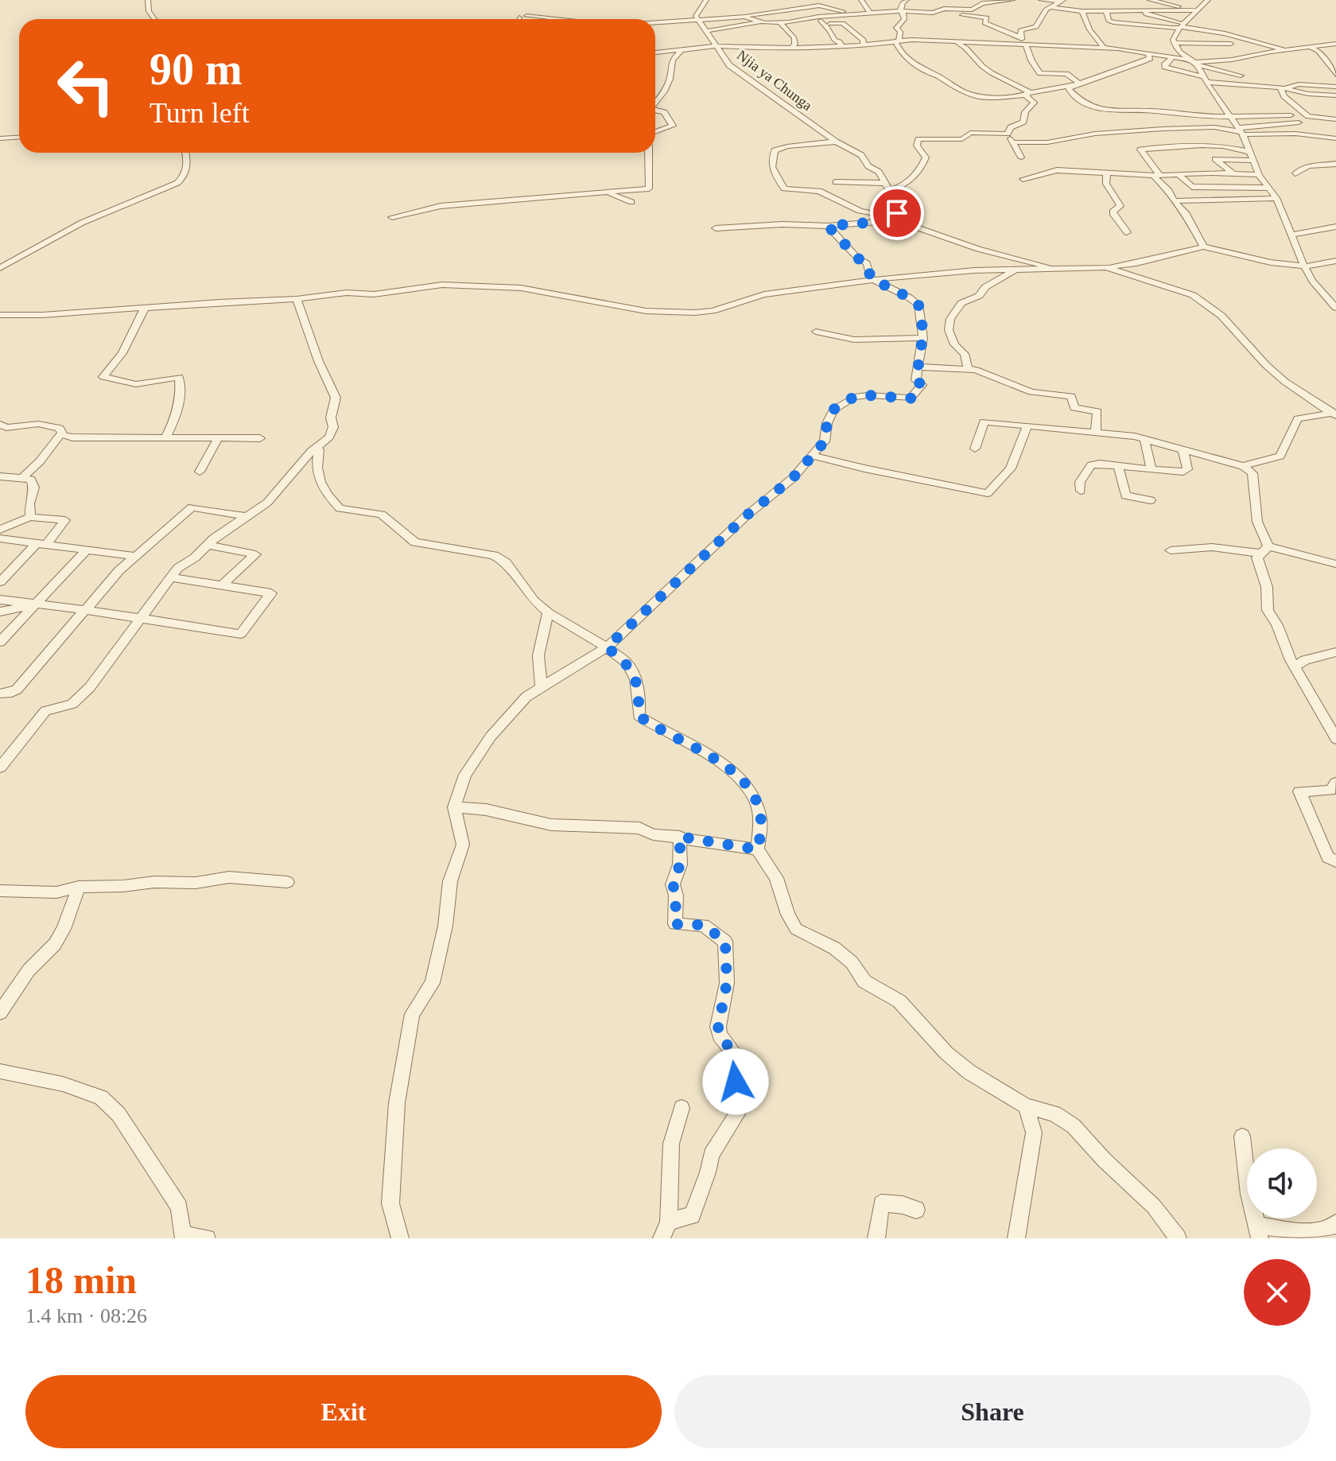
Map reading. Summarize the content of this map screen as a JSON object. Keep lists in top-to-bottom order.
{
  "streets": {
    "street": ["Njia ya Chunga"]
  },
  "page": {
    "turn": ["90 m", "Turn left"],
    "heading": ["18 min", "1.4 km · 08:26"],
    "buttons": ["Exit", "Share"]
  }
}
